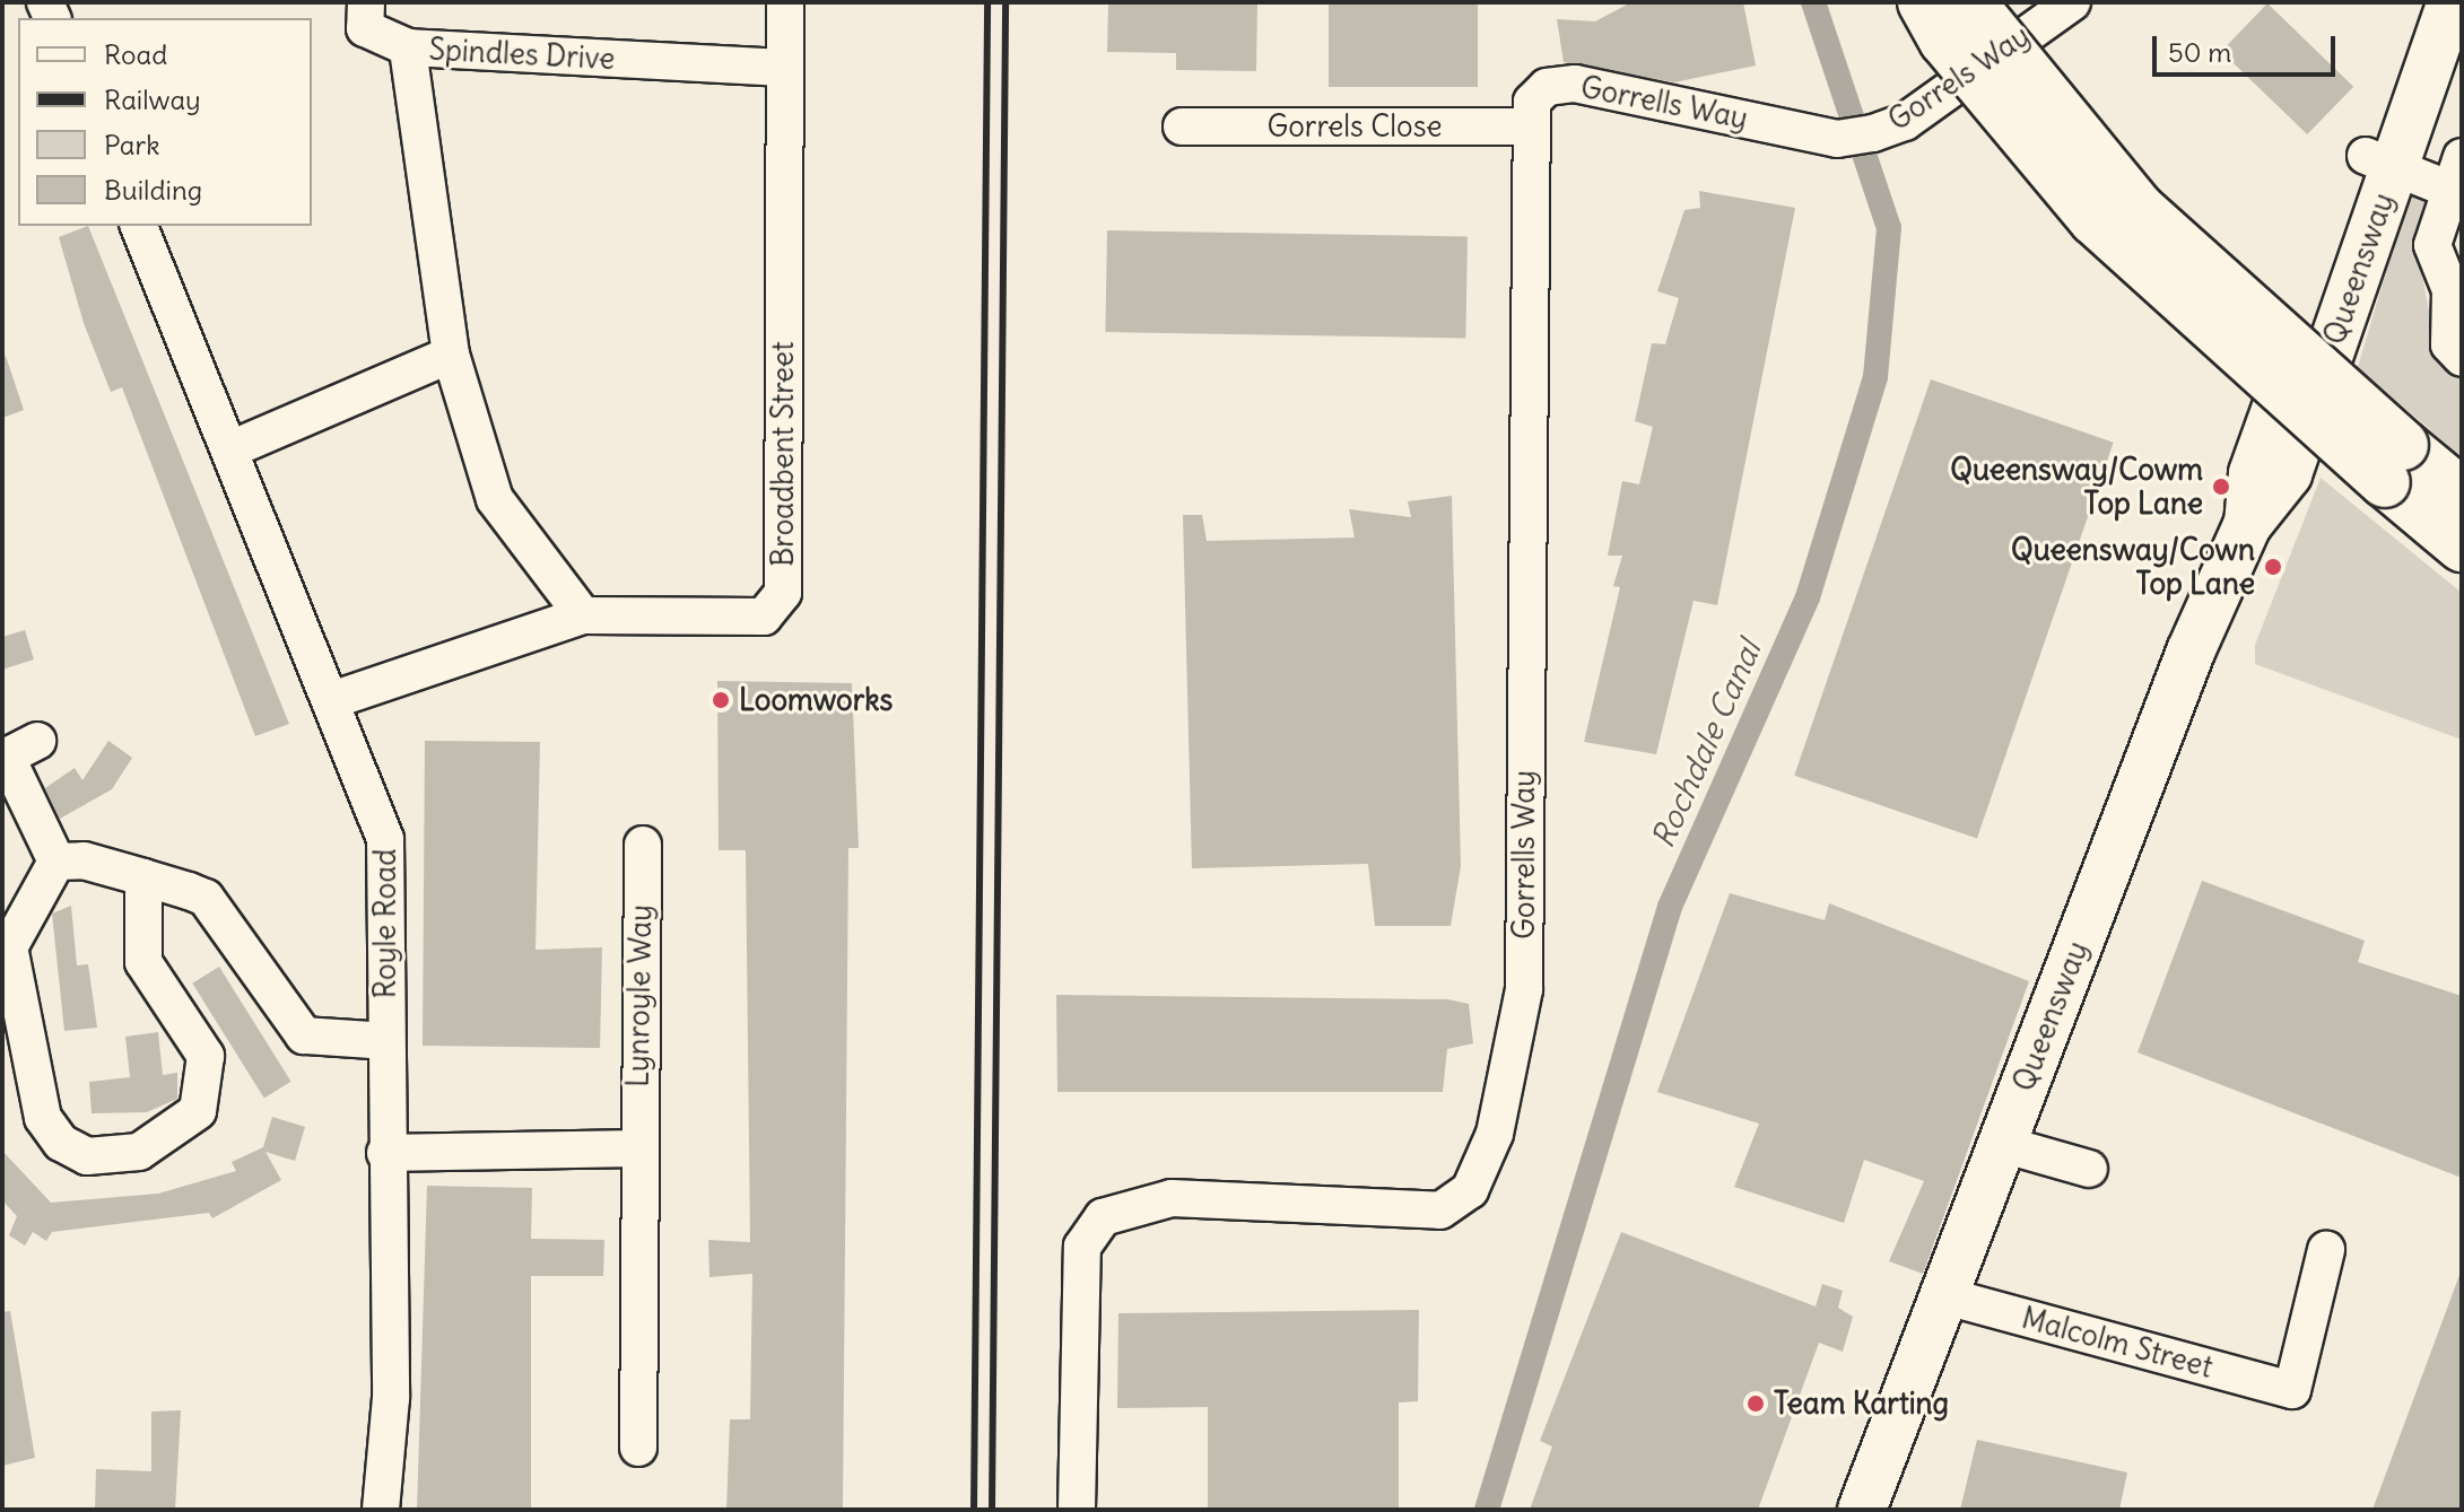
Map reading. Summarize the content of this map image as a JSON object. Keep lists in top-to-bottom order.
{
  "streets": {
    "main road": ["Queensway"],
    "street": [
      "Spindles Drive",
      "Gorrels Way",
      "Gorrells Way",
      "Gorrels Close",
      "Broadbent Street",
      "Royle Road",
      "Lynroyle Way",
      "Malcolm Street"
    ]
  },
  "crossings": [
    ["Spindles Drive", "Broadbent Street"],
    ["Gorrels Way", "Gorrells Way"],
    ["Gorrells Way", "Gorrels Close"],
    ["Queensway", "Malcolm Street"],
    ["Broadbent Street", "Royle Road"]
  ],
  "water": ["Rochdale Canal"],
  "places": [
    "Queensway/Cowm Top Lane",
    "Queensway/Cown Top Lane",
    "Loomworks",
    "Team Karting"
  ],
  "legend": [
    "Road",
    "Railway",
    "Park",
    "Building"
  ],
  "scale_bar": "50 m"
}
